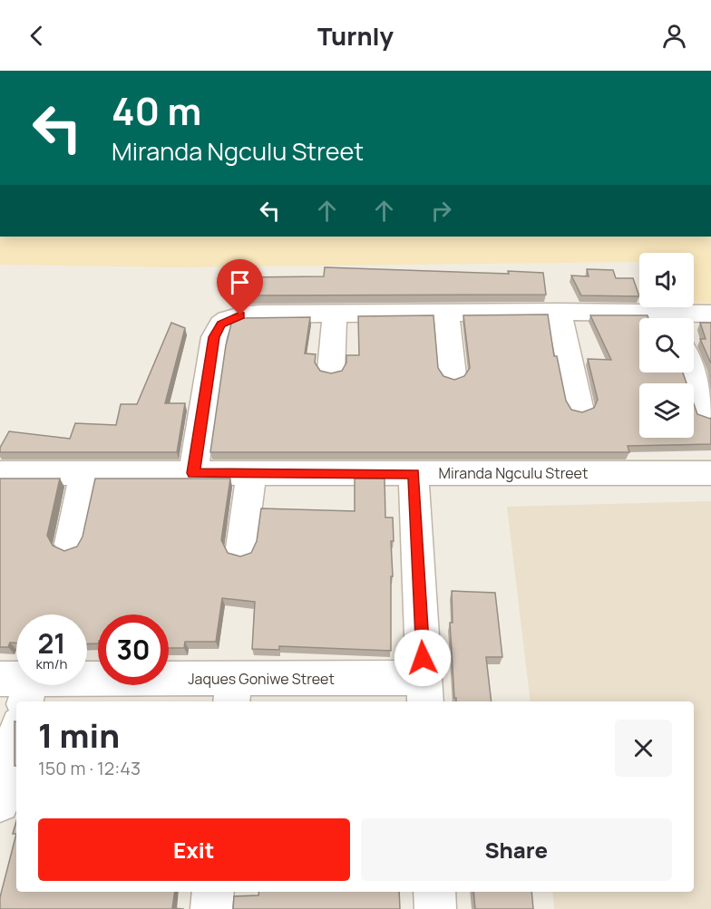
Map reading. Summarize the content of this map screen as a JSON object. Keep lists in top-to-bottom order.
{
  "streets": {
    "street": ["Miranda Ngculu Street", "Jaques Goniwe Street"]
  },
  "page": {
    "header": "Turnly",
    "turn": ["40 m", "Miranda Ngculu Street"],
    "speed": "21 km/h",
    "limit": "30",
    "heading": ["1 min", "150 m · 12:43"],
    "buttons": ["Exit", "Share"]
  }
}
